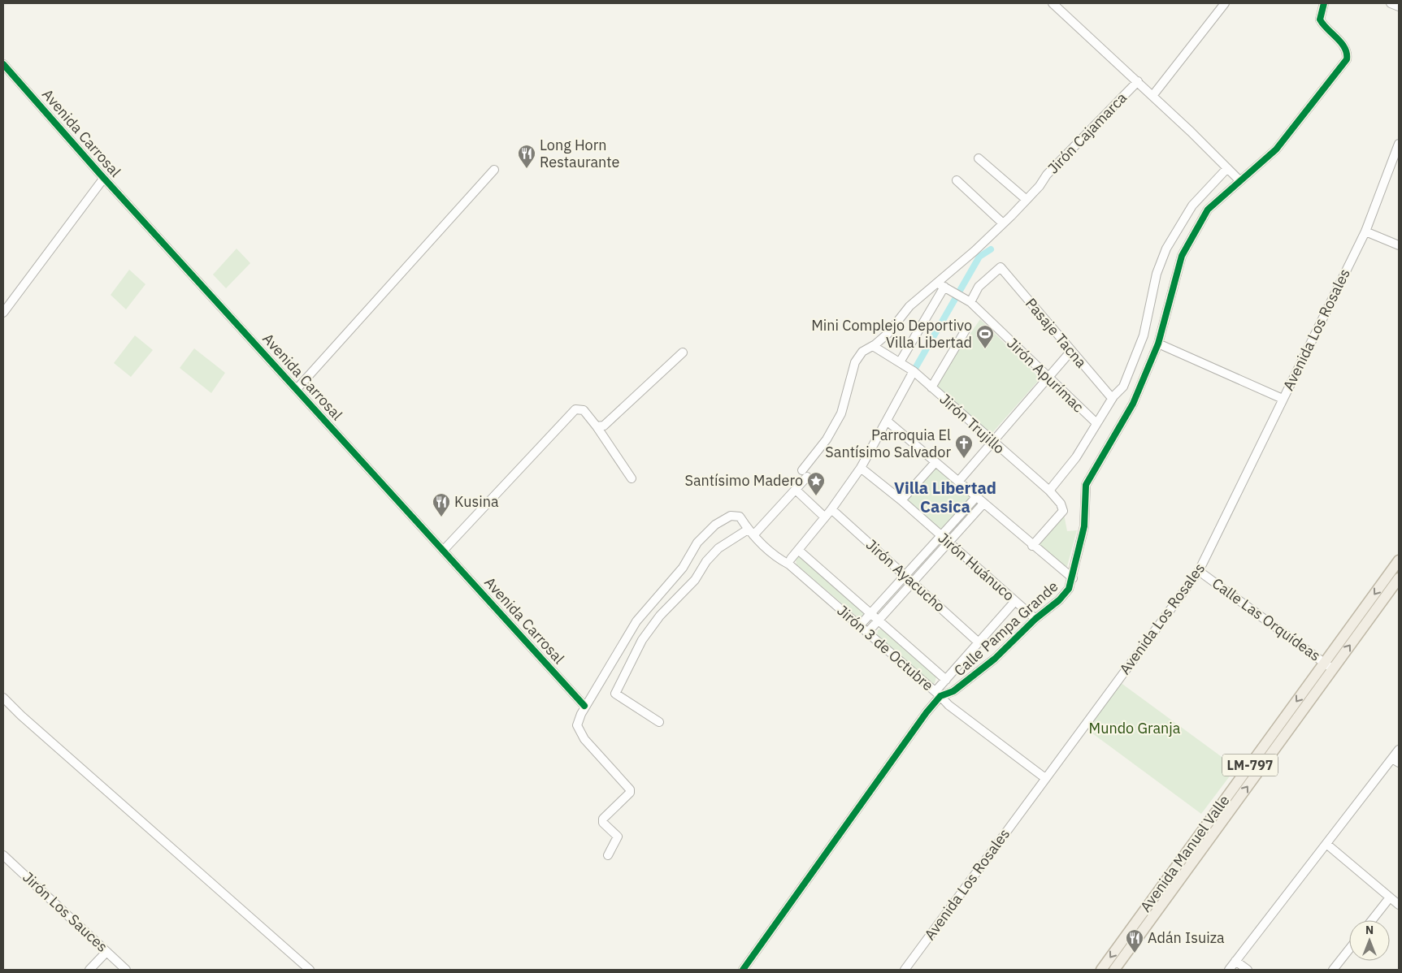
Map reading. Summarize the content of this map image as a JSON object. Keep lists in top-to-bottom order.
{
  "streets": {
    "main road": ["LM-797", "Avenida Manuel Valle"],
    "street": [
      "Avenida Carrosal",
      "Jirón Cajamarca",
      "Avenida Los Rosales",
      "Pasaje Tacna",
      "Jirón Apurímac",
      "Jirón Trujillo",
      "Jirón Huánuco",
      "Jirón Ayacucho",
      "Calle Las Orquídeas",
      "Calle Pampa Grande",
      "Jirón 3 de Octubre",
      "Jirón Los Sauces"
    ]
  },
  "crossings": [
    ["Avenida Carrosal", "Jirón 3 de Octubre"],
    ["Jirón Cajamarca", "Jirón Apurímac"],
    ["Avenida Los Rosales", "Calle Las Orquídeas"],
    ["Avenida Los Rosales", "Jirón 3 de Octubre"],
    ["Pasaje Tacna", "Jirón Apurímac"],
    ["Jirón Huánuco", "Calle Pampa Grande"],
    ["Calle Las Orquídeas", "Avenida Manuel Valle"],
    ["Calle Pampa Grande", "Jirón 3 de Octubre"]
  ],
  "districts": ["Villa Libertad Casica"],
  "parks": ["Mundo Granja"],
  "places": {
    "restaurant": ["Long Horn Restaurante", "Kusina", "Adán Isuiza"],
    "sports": ["Mini Complejo Deportivo Villa Libertad"],
    "church": ["Parroquia El Santísimo Salvador"],
    "place": ["Santísimo Madero"]
  },
  "north": "top"
}
